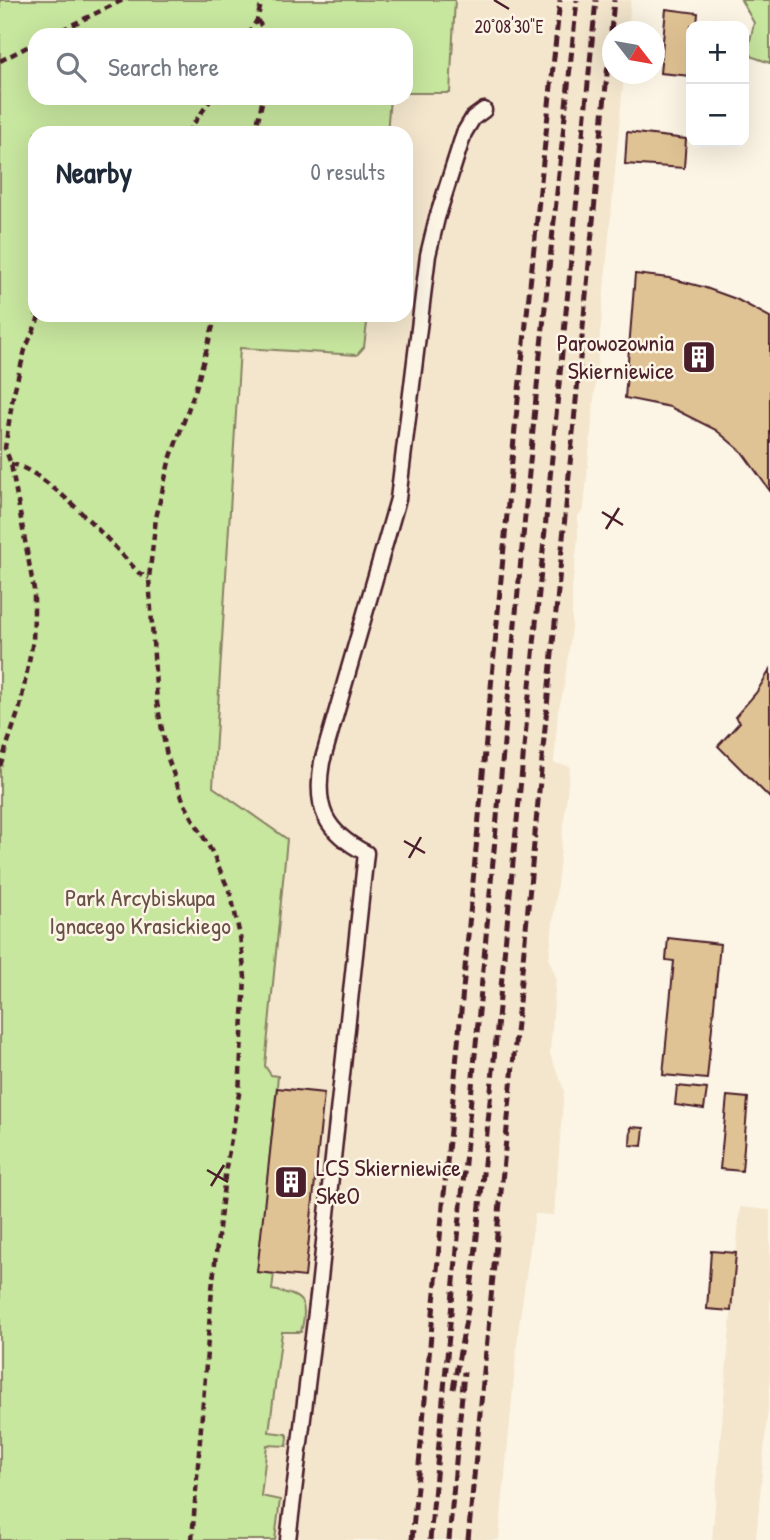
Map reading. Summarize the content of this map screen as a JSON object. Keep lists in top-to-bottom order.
{
  "parks": ["Park Arcybiskupa Ignacego Krasickiego"],
  "places": {
    "building": ["Parowozownia Skierniewice", "LCS Skierniewice SkeO"]
  },
  "north": "bottom right",
  "page": {
    "map_buttons": ["+", "−"],
    "search": "Search here",
    "heading": ["Nearby", "0 results"]
  },
  "coordinates": ["20°08'30\"E"]
}
